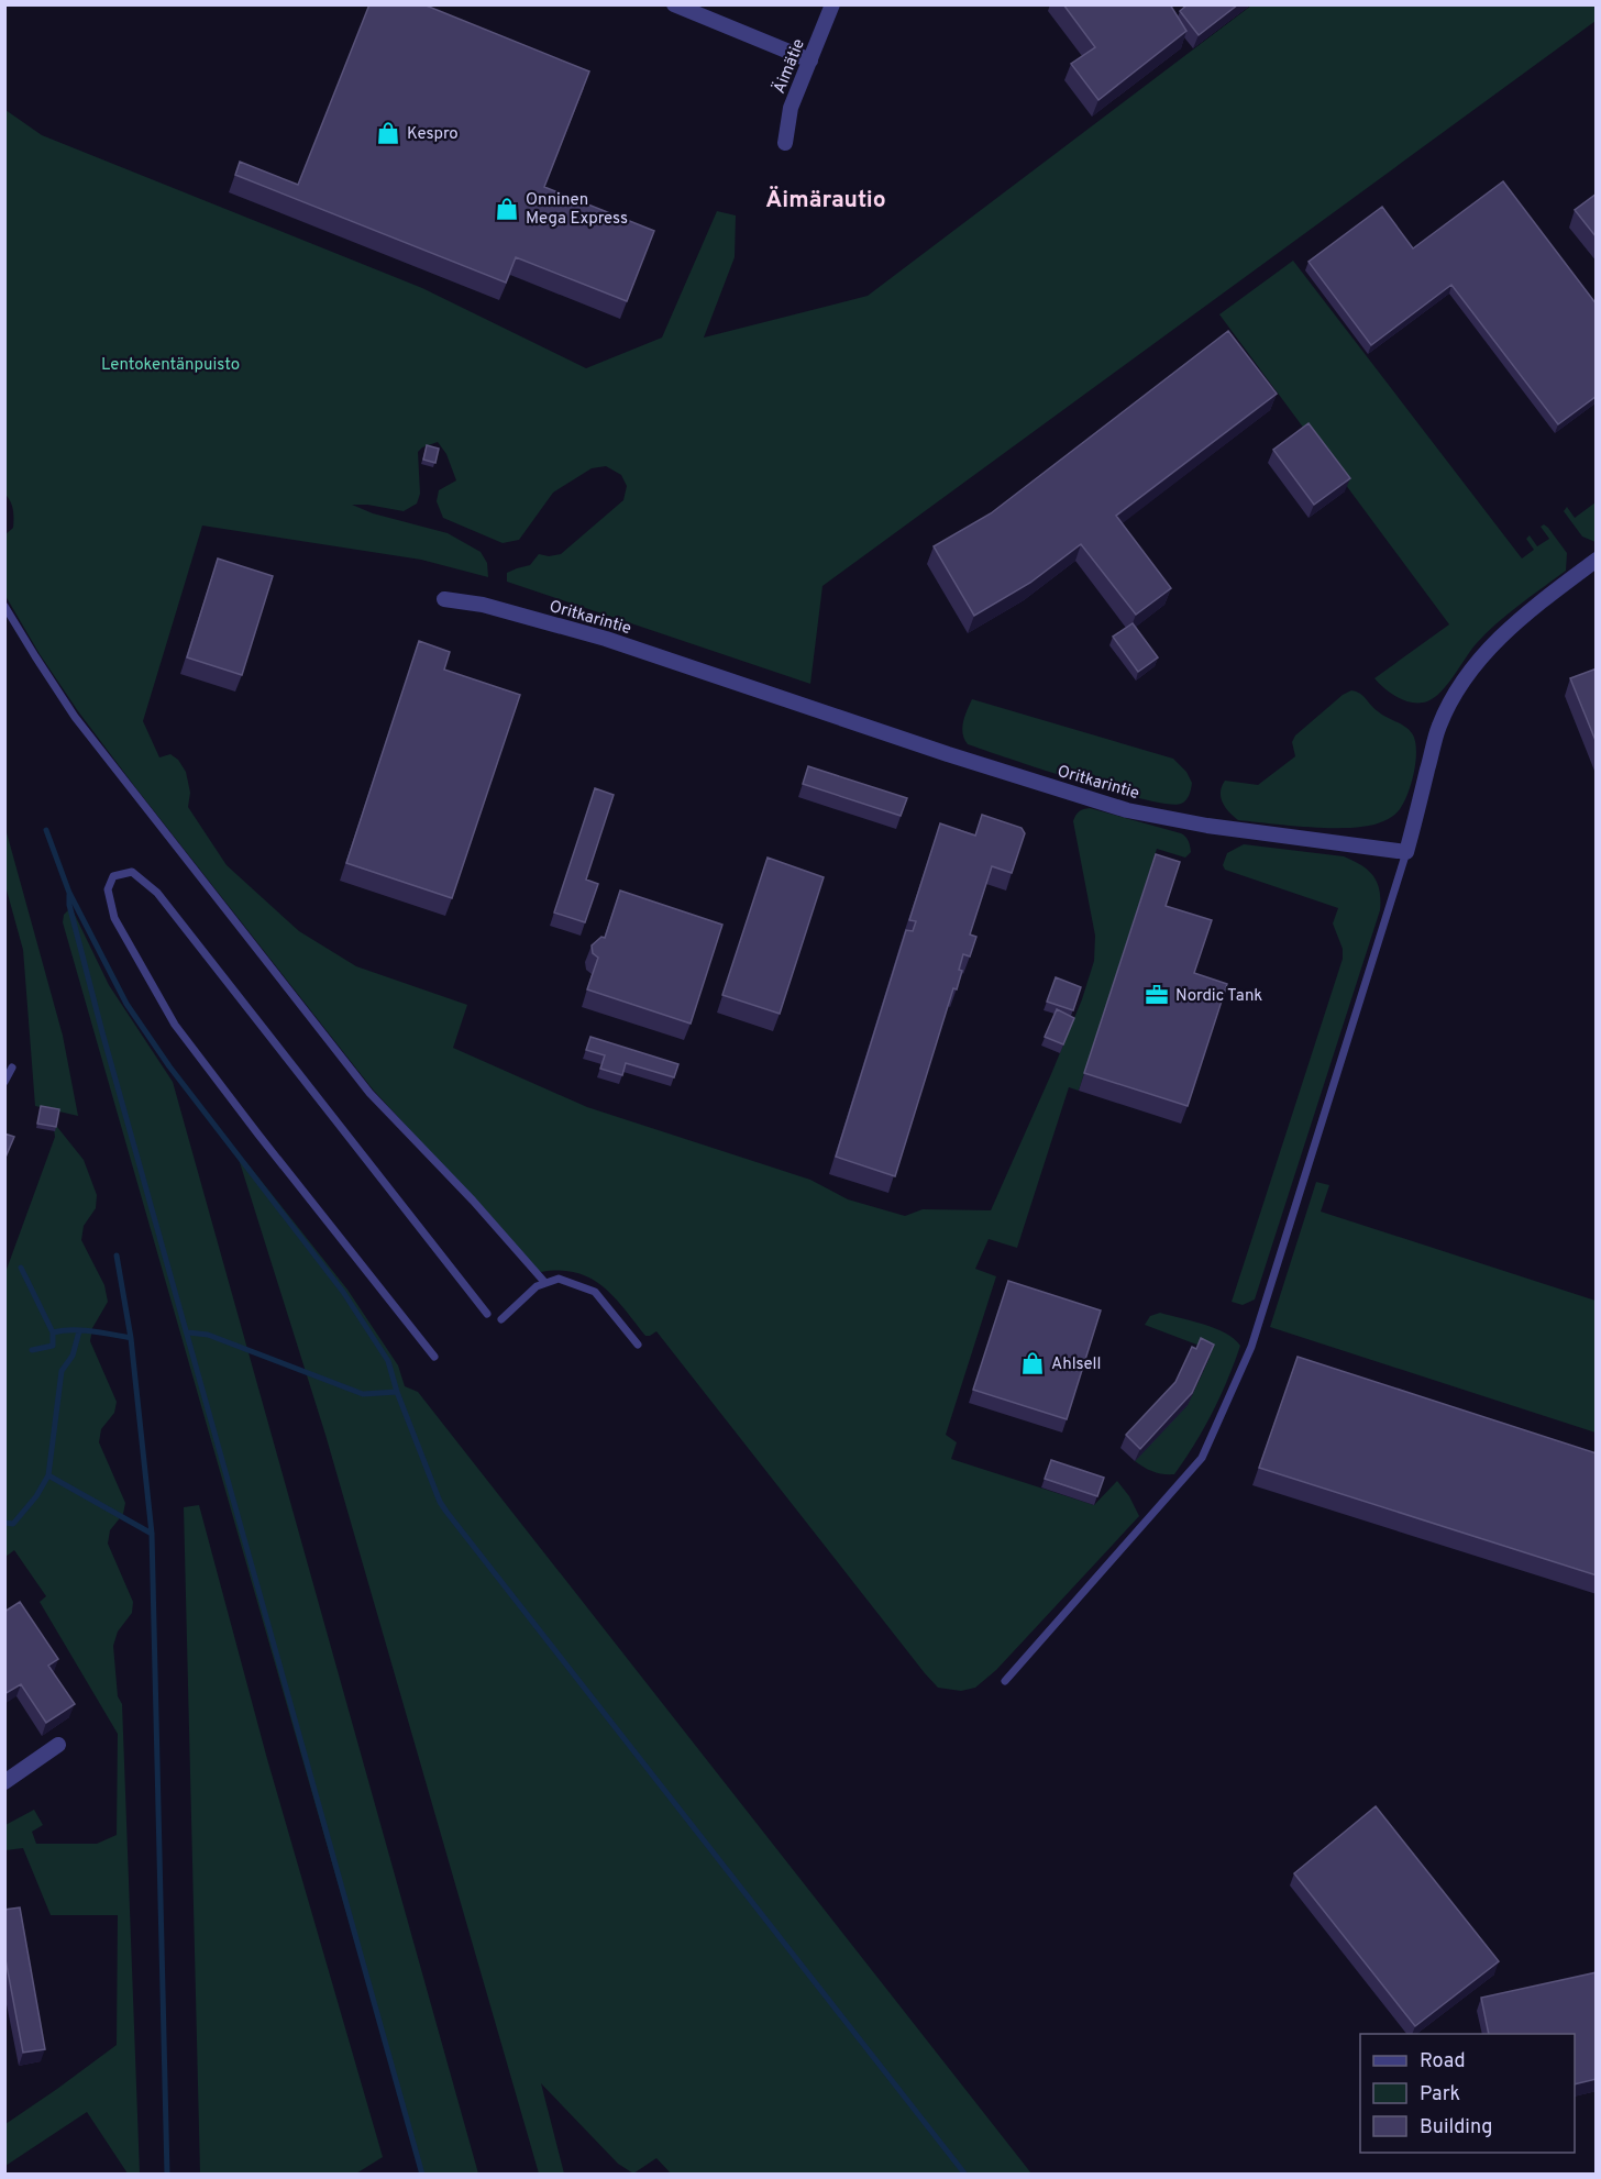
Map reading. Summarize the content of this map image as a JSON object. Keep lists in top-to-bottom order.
{
  "streets": {
    "street": ["Äimätie", "Oritkarintie"]
  },
  "districts": ["Äimärautio"],
  "parks": ["Lentokentänpuisto"],
  "places": {
    "shop": ["Kespro", "Onninen Mega Express", "Ahlsell"],
    "office": ["Nordic Tank"]
  },
  "legend": ["Road", "Park", "Building"]
}
